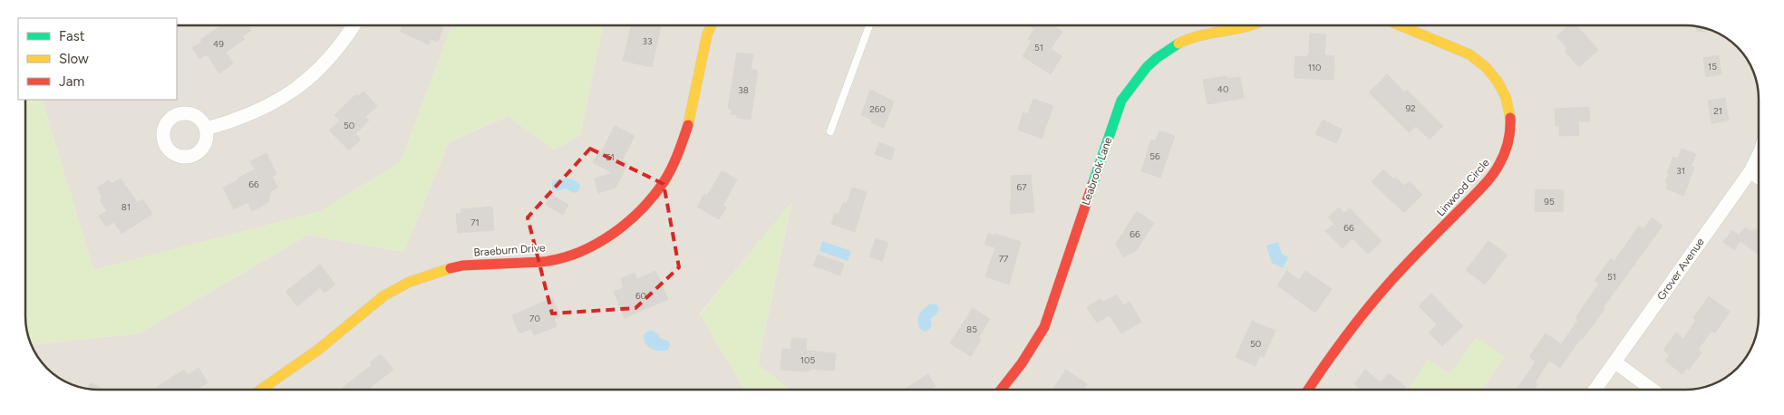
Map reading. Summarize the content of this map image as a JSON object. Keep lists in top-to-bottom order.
{
  "streets": {
    "street": [
      "Leabrook Lane",
      "Linwood Circle",
      "Braeburn Drive",
      "Grover Avenue"
    ]
  },
  "house_numbers": [
    "33",
    "49",
    "51",
    "15",
    "110",
    "40",
    "38",
    "92",
    "260",
    "21",
    "50",
    "56",
    "51",
    "31",
    "66",
    "67",
    "95",
    "81",
    "71",
    "66",
    "66",
    "77",
    "51",
    "60",
    "70",
    "85",
    "50",
    "105"
  ],
  "legend": ["Fast", "Slow", "Jam"]
}
